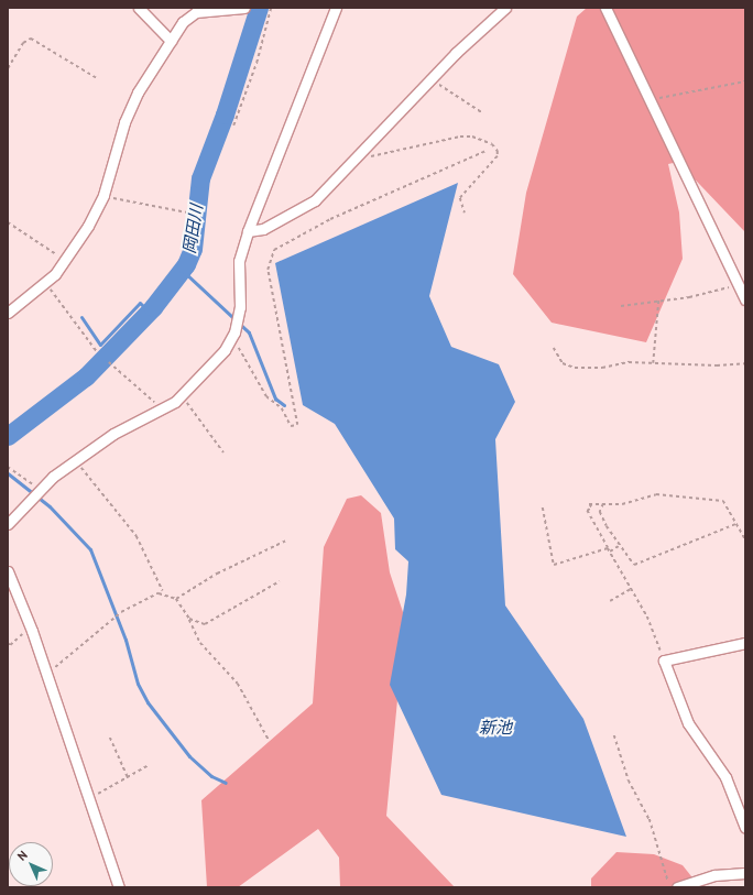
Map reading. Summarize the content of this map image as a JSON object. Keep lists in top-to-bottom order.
{
  "water": ["岡田川", "新池"],
  "north": "top left"
}
